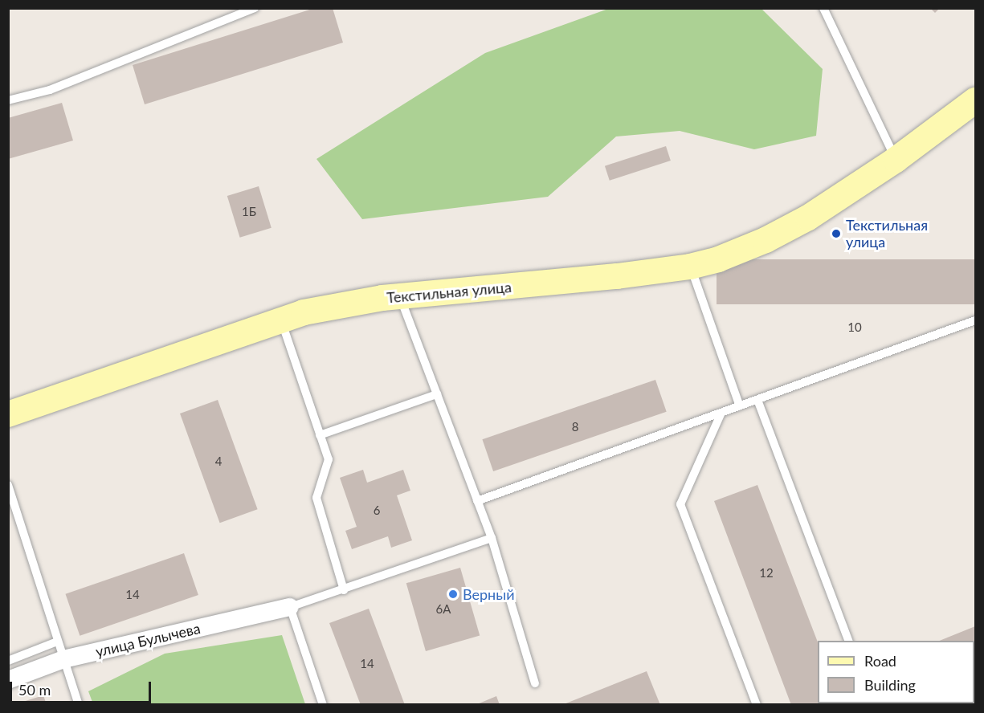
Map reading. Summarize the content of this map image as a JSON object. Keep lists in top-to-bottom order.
{
  "streets": {
    "main road": ["Текстильная улица"],
    "street": ["улица Булычева"]
  },
  "places": ["Текстильная улица", "Верный"],
  "house_numbers": [
    "1Б",
    "10",
    "8",
    "4",
    "6",
    "12",
    "14",
    "6А",
    "14"
  ],
  "legend": ["Road", "Building"],
  "scale_bar": "50 m"
}
